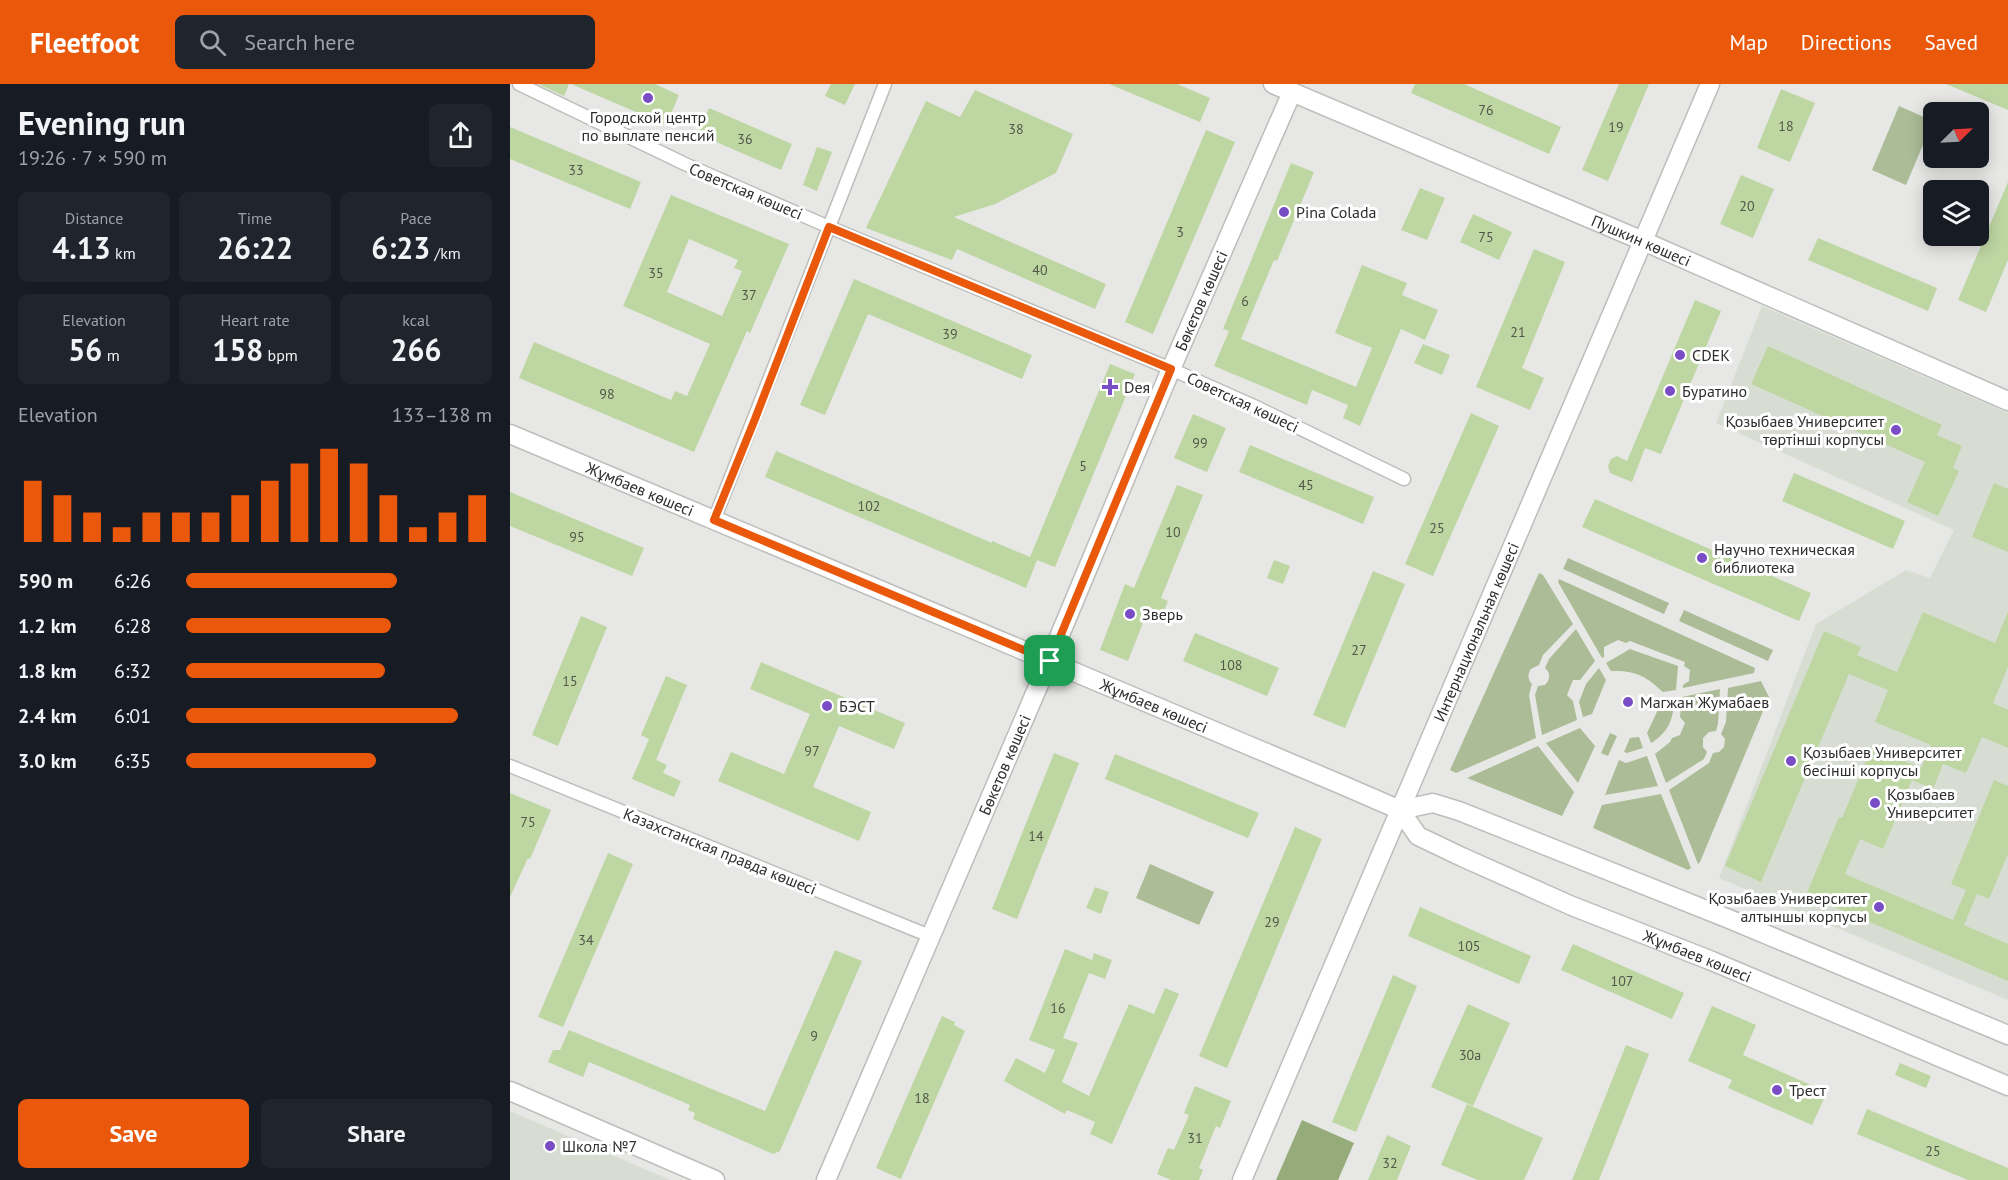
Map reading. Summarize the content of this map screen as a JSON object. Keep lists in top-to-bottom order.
{
  "streets": {
    "main road": [
      "Пушкин көшесі",
      "Бөкетов көшесі",
      "Жұмбаев көшесі",
      "Интернациональная көшесі"
    ],
    "street": ["Советская көшесі", "Казахстанская правда көшесі"]
  },
  "crossings": [
    ["Советская көшесі", "Бөкетов көшесі"],
    ["Пушкин көшесі", "Бөкетов көшесі"],
    ["Пушкин көшесі", "Интернациональная көшесі"],
    ["Бөкетов көшесі", "Жұмбаев көшесі"],
    ["Бөкетов көшесі", "Казахстанская правда көшесі"],
    ["Жұмбаев көшесі", "Интернациональная көшесі"]
  ],
  "places": {
    "other": [
      "Городской центр по выплате пенсий",
      "Pina Colada",
      "CDEK",
      "Буратино",
      "Қозыбаев Университет төртінші корпусы",
      "Научно техническая библиотека",
      "Зверь",
      "Магжан Жумабаев",
      "БЭСТ",
      "Қозыбаев Университет бесінші корпусы",
      "Қозыбаев Университет",
      "Қозыбаев Университет алтыншы корпусы",
      "Трест",
      "Школа №7"
    ],
    "health": ["Deя"]
  },
  "house_numbers": [
    "76",
    "18",
    "19",
    "38",
    "36",
    "33",
    "20",
    "3",
    "75",
    "40",
    "35",
    "37",
    "6",
    "21",
    "39",
    "98",
    "99",
    "5",
    "45",
    "102",
    "25",
    "10",
    "95",
    "27",
    "108",
    "15",
    "97",
    "75",
    "14",
    "29",
    "34",
    "105",
    "107",
    "16",
    "9",
    "30а",
    "18",
    "31",
    "25",
    "32"
  ],
  "north": "top right",
  "page": {
    "header": "Fleetfoot",
    "search": "Search here",
    "nav": ["Map", "Directions", "Saved"],
    "heading": ["Evening run", "19:26 · 7 × 590 m"],
    "stats": [
      ["Distance", "4.13 km"],
      ["Time", "26:22"],
      ["Pace", "6:23 /km"],
      ["Elevation", "56 m"],
      ["Heart rate", "158 bpm"],
      ["kcal", "266"]
    ],
    "chart": ["Elevation", "133–138 m"],
    "list": [
      {
        "name": "590 m",
        "note": "6:26"
      },
      {
        "name": "1.2 km",
        "note": "6:28"
      },
      {
        "name": "1.8 km",
        "note": "6:32"
      },
      {
        "name": "2.4 km",
        "note": "6:01"
      },
      {
        "name": "3.0 km",
        "note": "6:35"
      }
    ],
    "buttons": ["Save", "Share"]
  }
}
